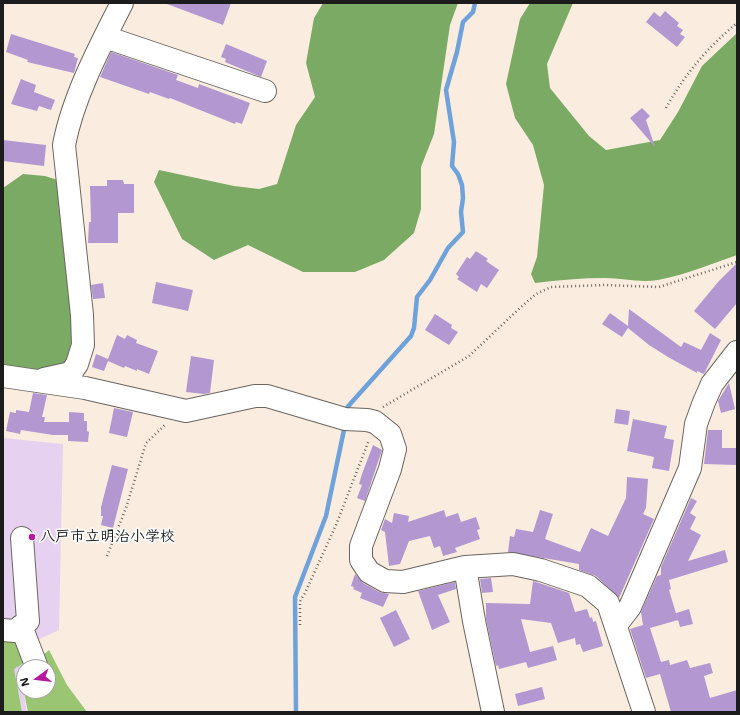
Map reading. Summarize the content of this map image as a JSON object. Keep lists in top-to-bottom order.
{
  "places": ["八戸市立明治小学校"],
  "north": "left"
}
